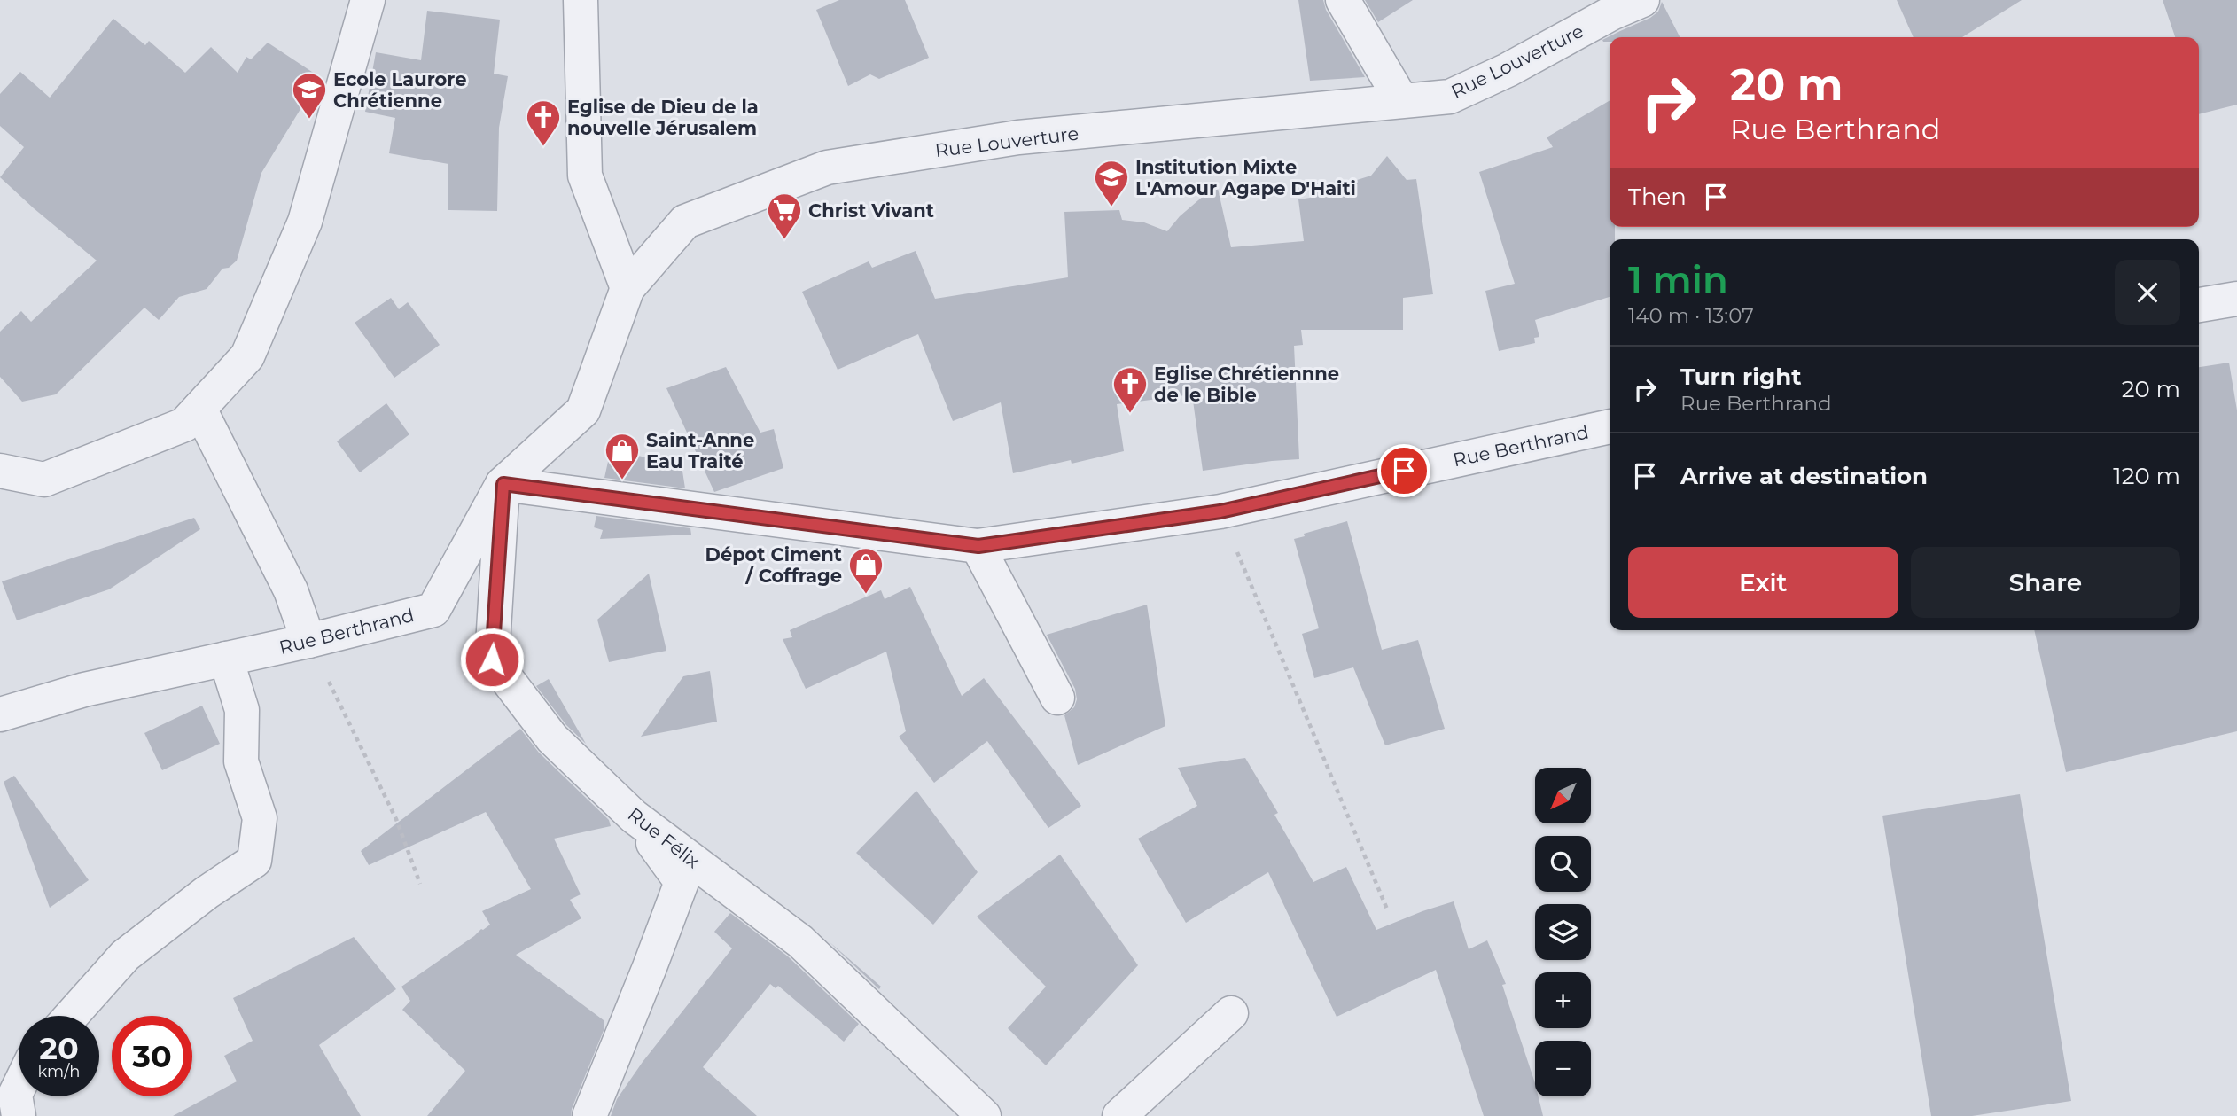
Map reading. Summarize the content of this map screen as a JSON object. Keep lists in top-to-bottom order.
{
  "streets": {
    "street": ["Rue Louverture", "Rue Berthrand", "Rue Félix"]
  },
  "crossings": [
    ["Rue Louverture", "Rue Berthrand"],
    ["Rue Louverture", "Rue Félix"],
    ["Rue Berthrand", "Rue Félix"]
  ],
  "places": {
    "school or university": ["Ecole Laurore Chrétienne", "Institution Mixte L'Amour Agape D'Haiti"],
    "church": ["Eglise de Dieu de la nouvelle Jérusalem", "Eglise Chrétiennne de le Bible"],
    "supermarket": ["Christ Vivant"],
    "shop": ["Saint-Anne Eau Traité", "Dépot Ciment / Coffrage"]
  },
  "north": "bottom left",
  "page": {
    "turn": ["20 m", "Rue Berthrand"],
    "then": "Then",
    "heading": ["1 min", "140 m · 13:07"],
    "list": [
      {
        "name": "Turn right",
        "note": "Rue Berthrand",
        "value": "20 m"
      },
      {
        "name": "Arrive at destination",
        "value": "120 m"
      }
    ],
    "buttons": ["Exit", "Share"],
    "map_buttons": ["+", "−"],
    "speed": "20 km/h",
    "limit": "30"
  }
}
